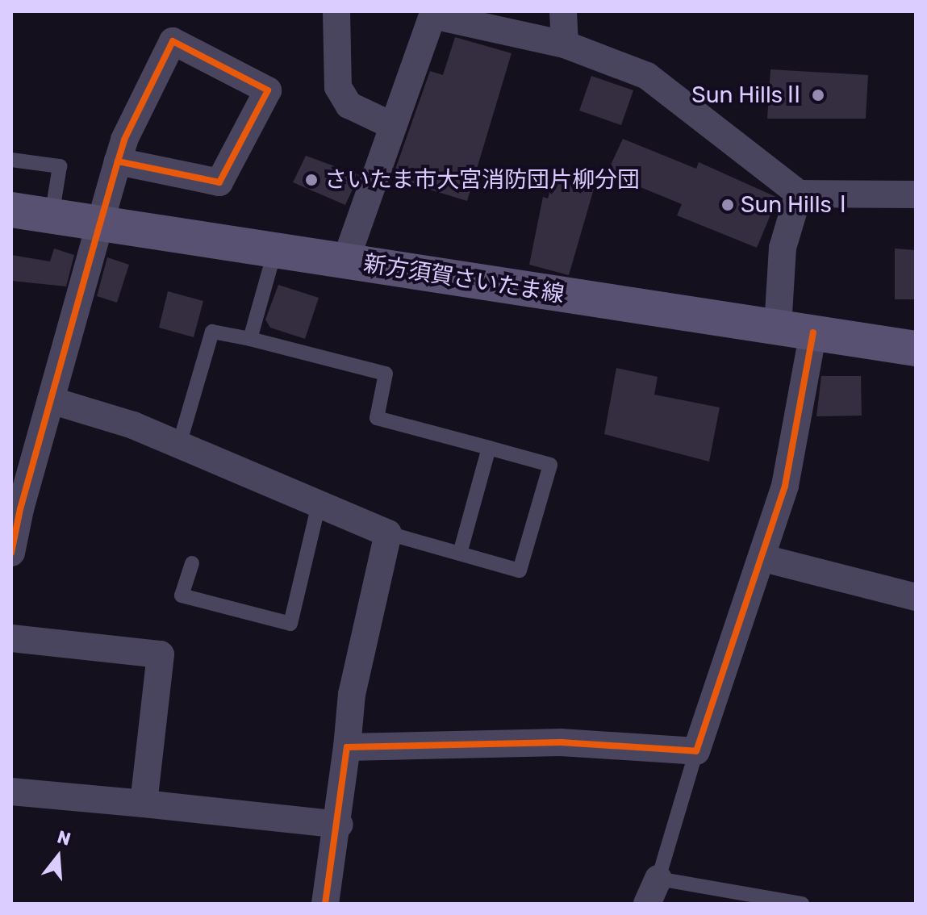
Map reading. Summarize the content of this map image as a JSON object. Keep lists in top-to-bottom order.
{
  "streets": {
    "main road": ["新方須賀さいたま線"]
  },
  "places": ["Sun HillsⅡ", "さいたま市大宮消防団片柳分団", "Sun HillsⅠ"],
  "north": "top"
}
